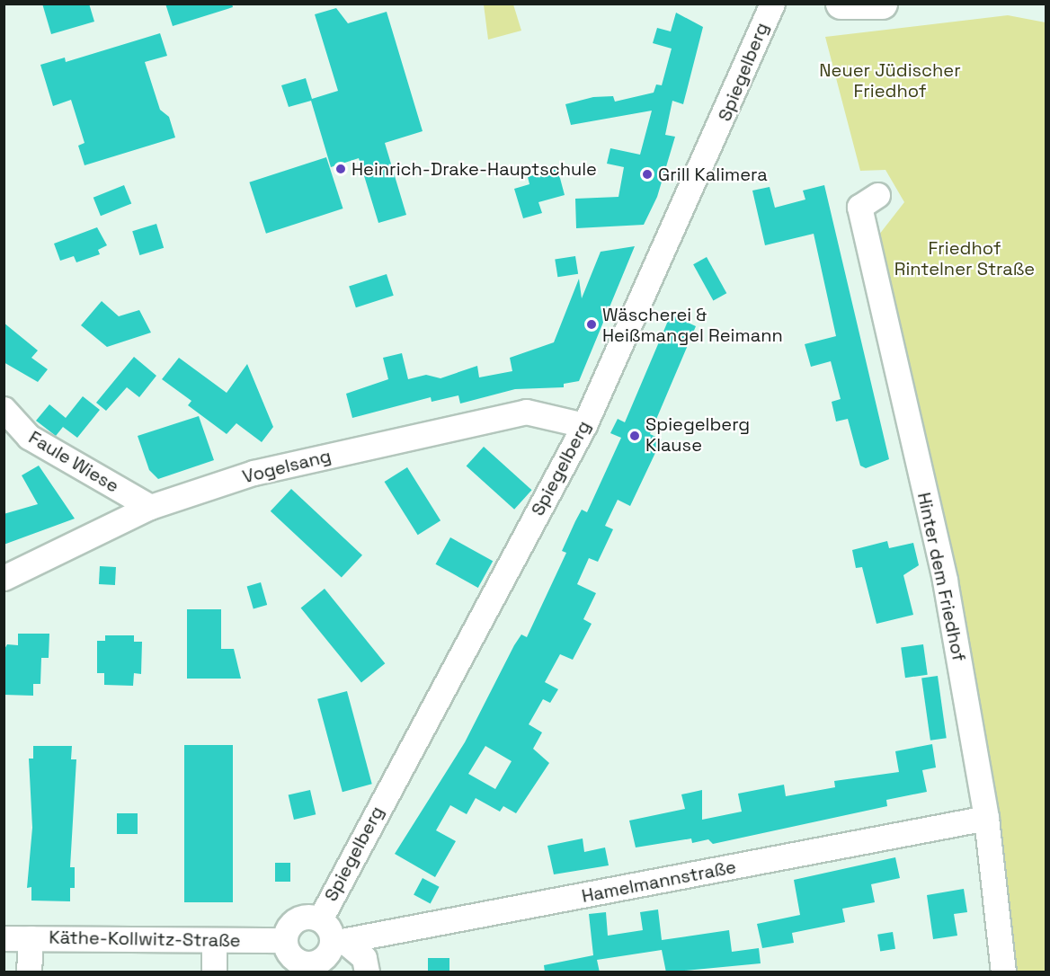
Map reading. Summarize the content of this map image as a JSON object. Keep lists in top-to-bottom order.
{
  "streets": {
    "street": [
      "Spiegelberg",
      "Faule Wiese",
      "Vogelsang",
      "Hinter dem Friedhof",
      "Hamelmannstraße",
      "Käthe-Kollwitz-Straße"
    ]
  },
  "crossings": [
    ["Spiegelberg", "Vogelsang"],
    ["Spiegelberg", "Hamelmannstraße"],
    ["Spiegelberg", "Käthe-Kollwitz-Straße"],
    ["Faule Wiese", "Vogelsang"],
    ["Hinter dem Friedhof", "Hamelmannstraße"],
    ["Hamelmannstraße", "Käthe-Kollwitz-Straße"]
  ],
  "parks": ["Neuer Jüdischer Friedhof", "Friedhof Rintelner Straße"],
  "places": [
    "Heinrich-Drake-Hauptschule",
    "Grill Kalimera",
    "Wäscherei & Heißmangel Reimann",
    "Spiegelberg Klause"
  ]
}
